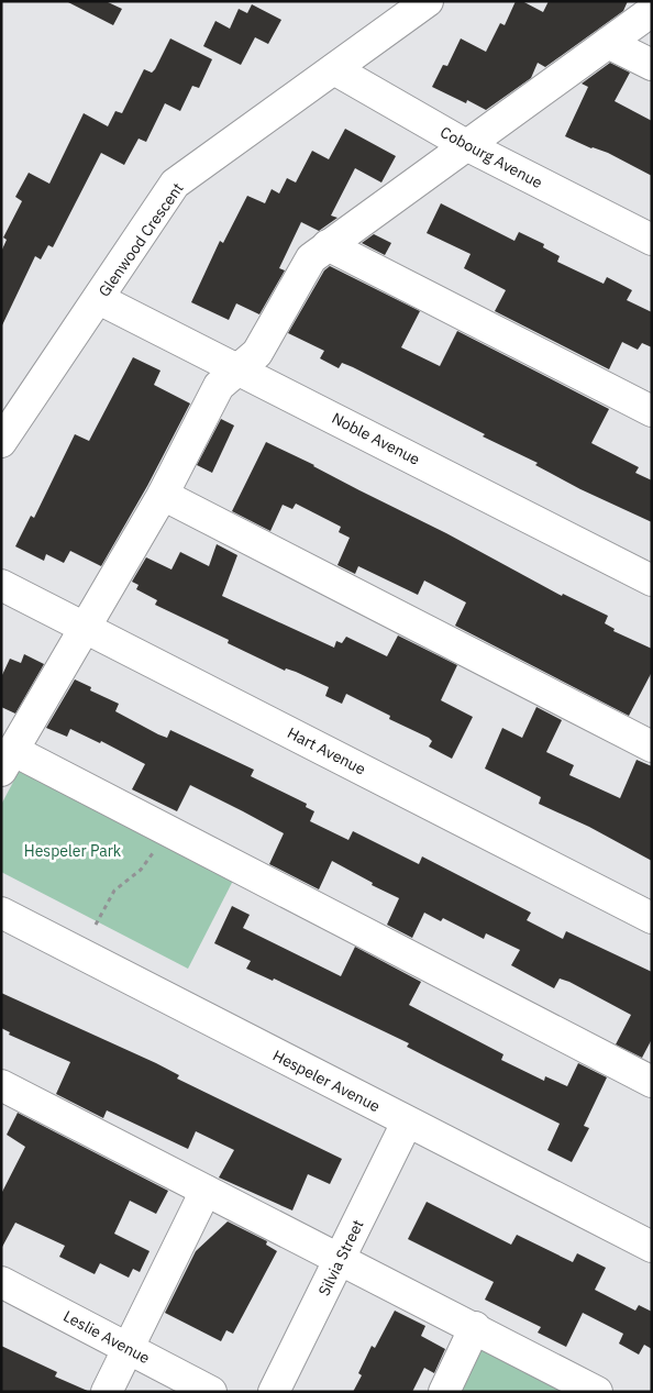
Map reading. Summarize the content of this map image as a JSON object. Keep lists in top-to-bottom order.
{
  "streets": {
    "street": [
      "Cobourg Avenue",
      "Glenwood Crescent",
      "Noble Avenue",
      "Hart Avenue",
      "Hespeler Avenue",
      "Silvia Street",
      "Leslie Avenue"
    ]
  },
  "crossings": [
    ["Cobourg Avenue", "Glenwood Crescent"],
    ["Glenwood Crescent", "Noble Avenue"],
    ["Hespeler Avenue", "Silvia Street"]
  ],
  "parks": ["Hespeler Park"]
}
